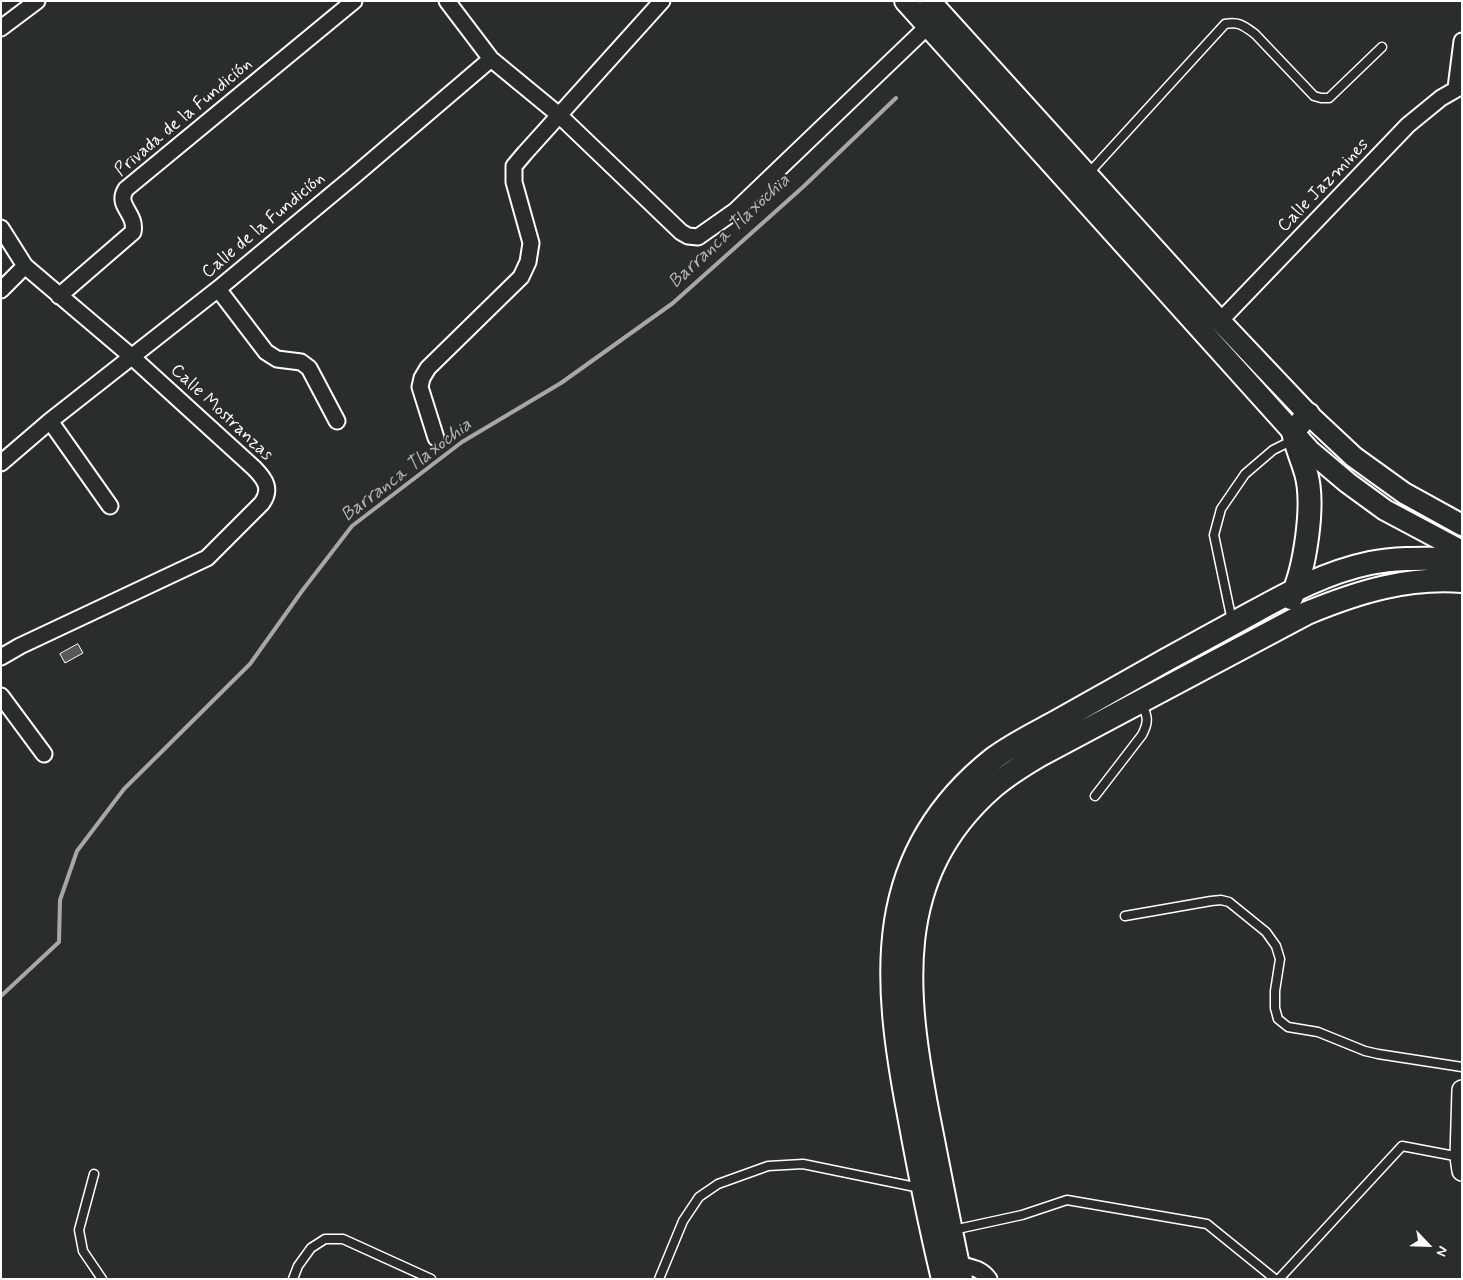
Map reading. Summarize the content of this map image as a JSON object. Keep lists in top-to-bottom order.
{
  "streets": {
    "street": [
      "Privada de la Fundición",
      "Calle Jazmines",
      "Calle de la Fundición",
      "Calle Mostranzas"
    ]
  },
  "crossings": [
    ["Privada de la Fundición", "Calle Mostranzas"],
    ["Calle de la Fundición", "Calle Mostranzas"]
  ],
  "water": ["Barranca Tlaxochia"],
  "north": "bottom right"
}
